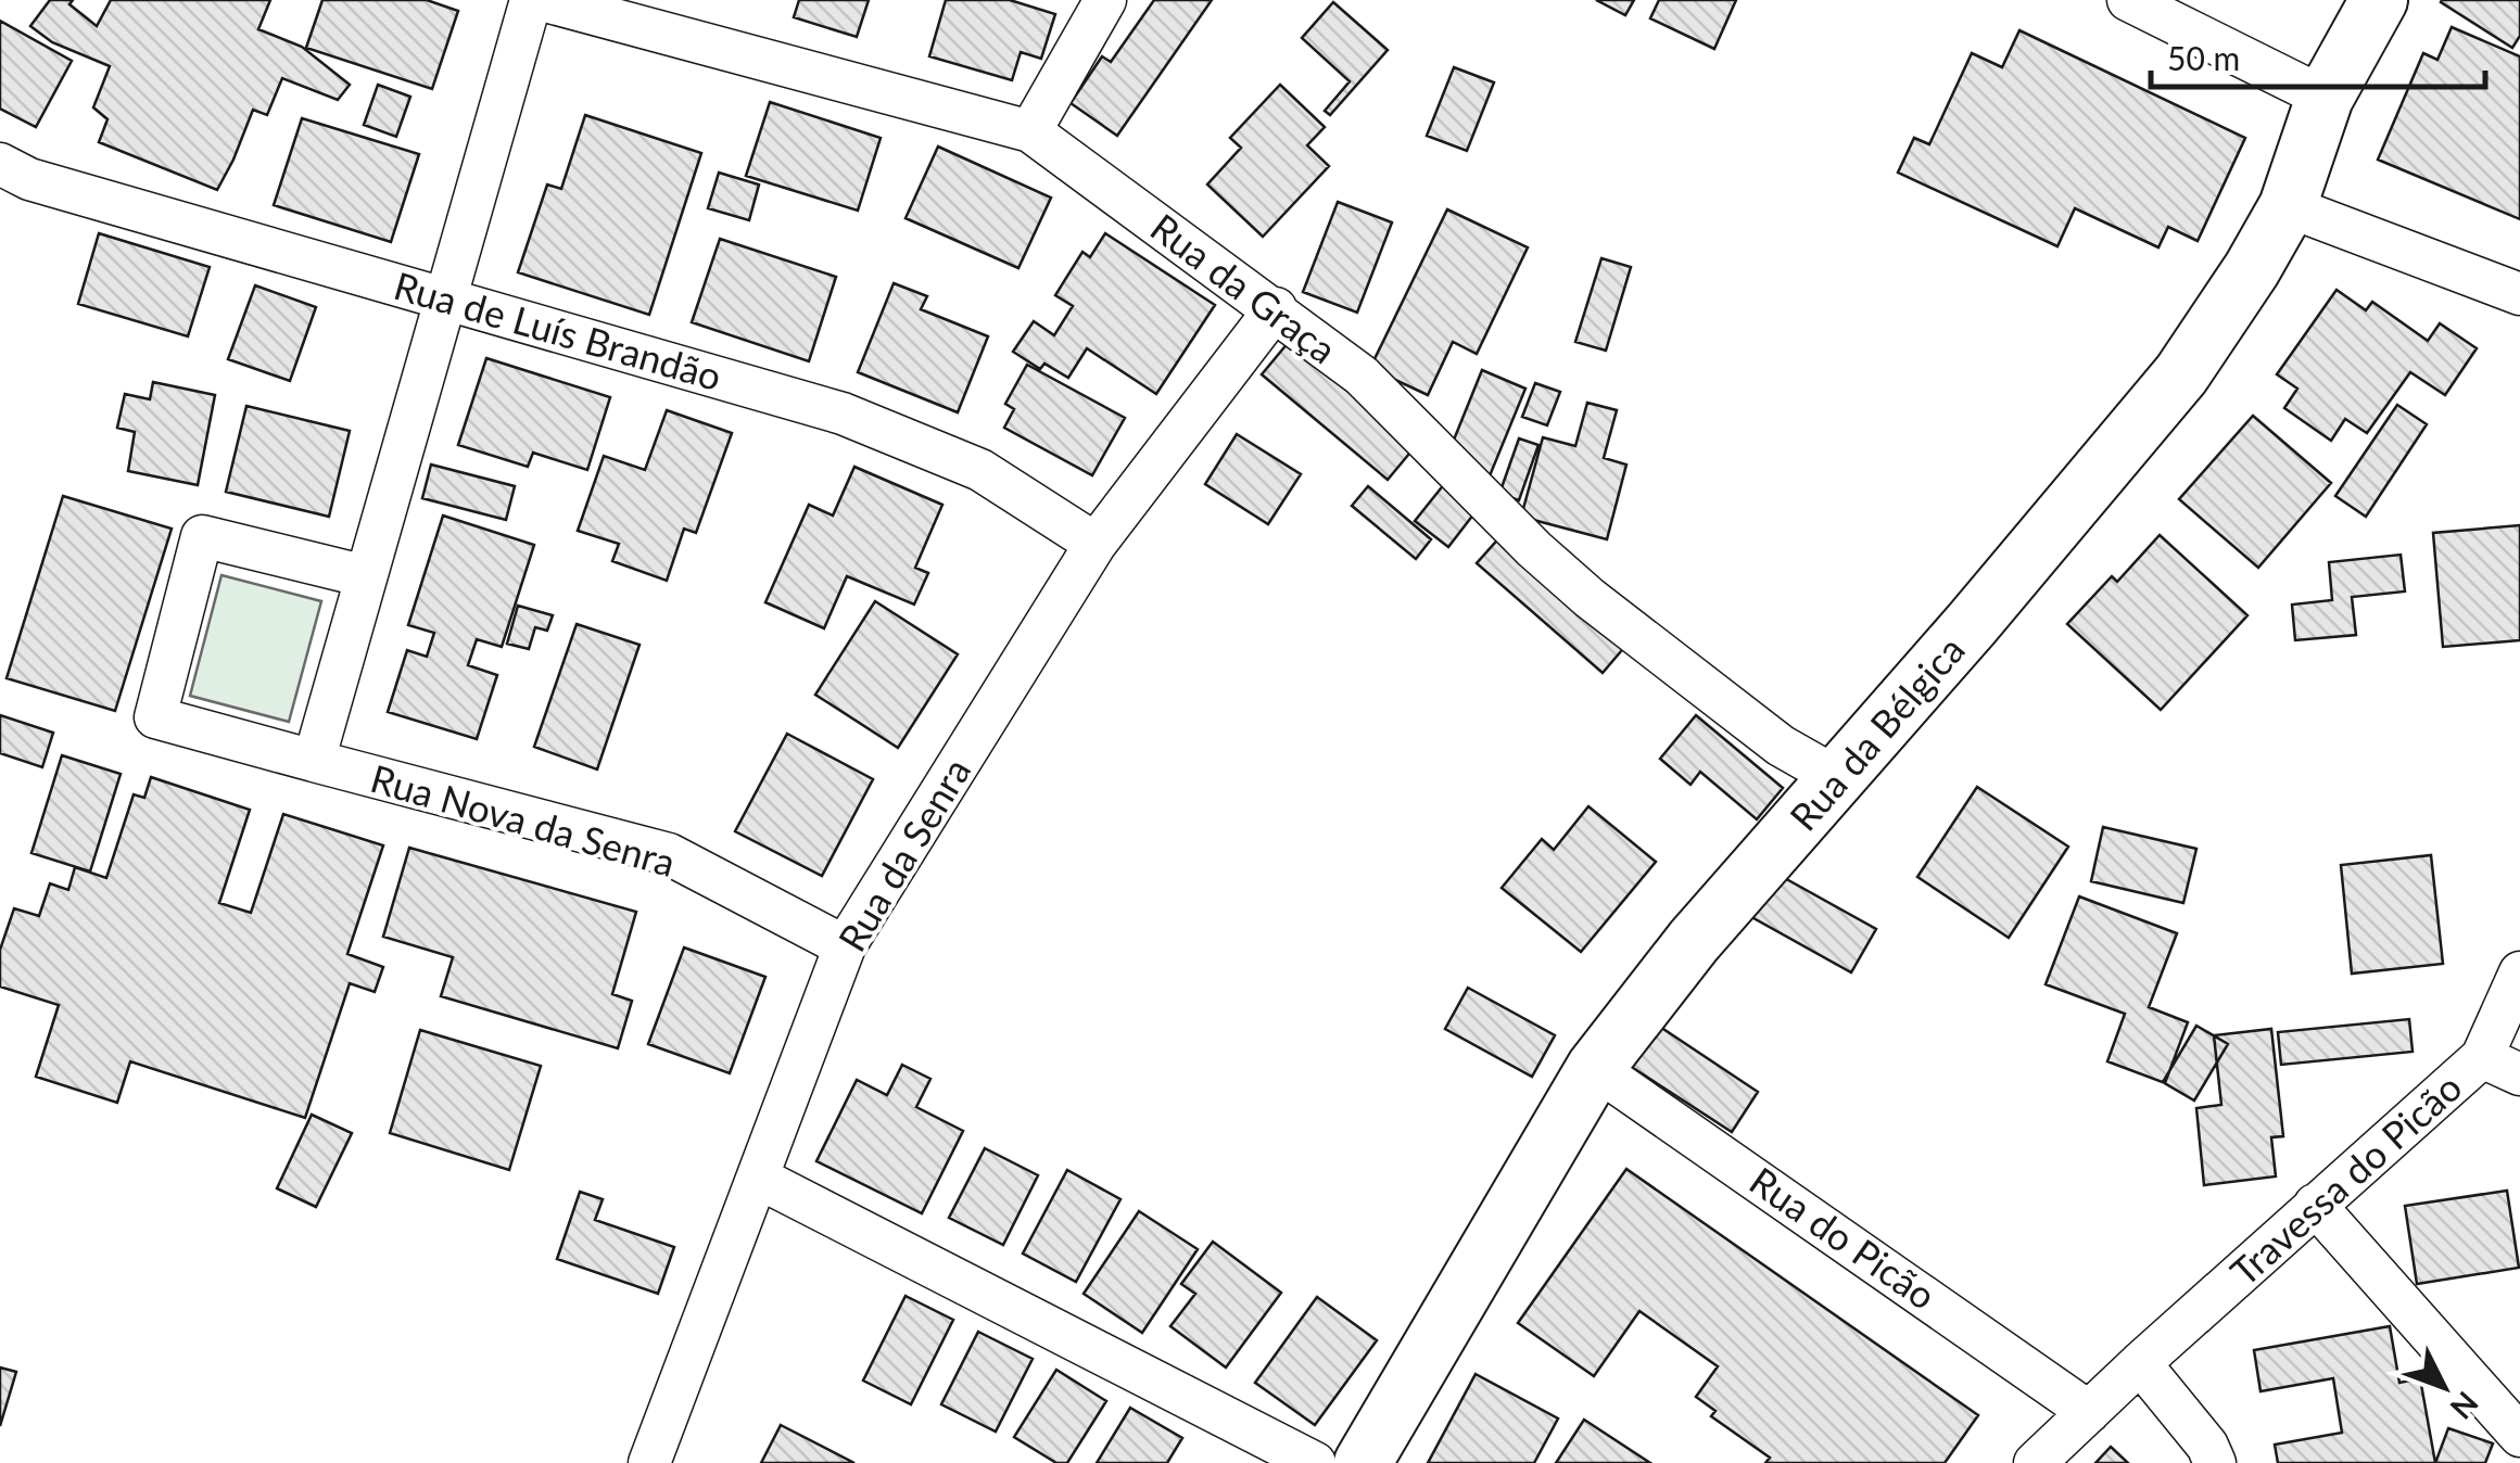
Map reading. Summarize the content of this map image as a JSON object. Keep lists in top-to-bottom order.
{
  "streets": {
    "main road": ["Rua da Bélgica"],
    "street": [
      "Rua da Graça",
      "Rua de Luís Brandão",
      "Rua Nova da Senra",
      "Rua da Senra",
      "Travessa do Picão",
      "Rua do Picão"
    ]
  },
  "crossings": [
    ["Rua da Graça", "Rua da Bélgica"],
    ["Rua da Graça", "Rua da Senra"],
    ["Rua de Luís Brandão", "Rua da Senra"],
    ["Rua da Bélgica", "Rua do Picão"],
    ["Rua Nova da Senra", "Rua da Senra"],
    ["Travessa do Picão", "Rua do Picão"]
  ],
  "scale_bar": "50 m",
  "north": "bottom right"
}
